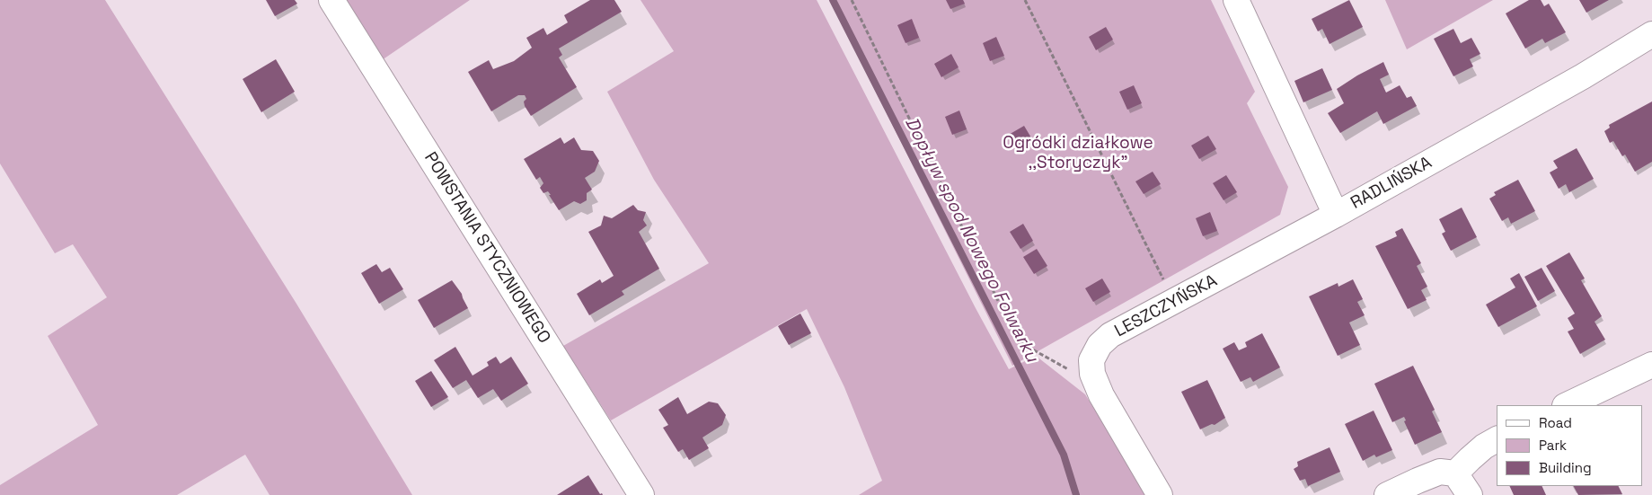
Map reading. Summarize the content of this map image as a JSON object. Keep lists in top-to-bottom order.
{
  "streets": {
    "street": ["RADLIŃSKA", "POWSTANIA STYCZNIOWEGO", "LESZCZYŃSKA"]
  },
  "crossings": [
    ["RADLIŃSKA", "LESZCZYŃSKA"]
  ],
  "water": ["Dopływ spod Nowego Folwarku"],
  "parks": ["Ogródki działkowe ,,Storyczyk\""],
  "legend": ["Road", "Park", "Building"]
}
